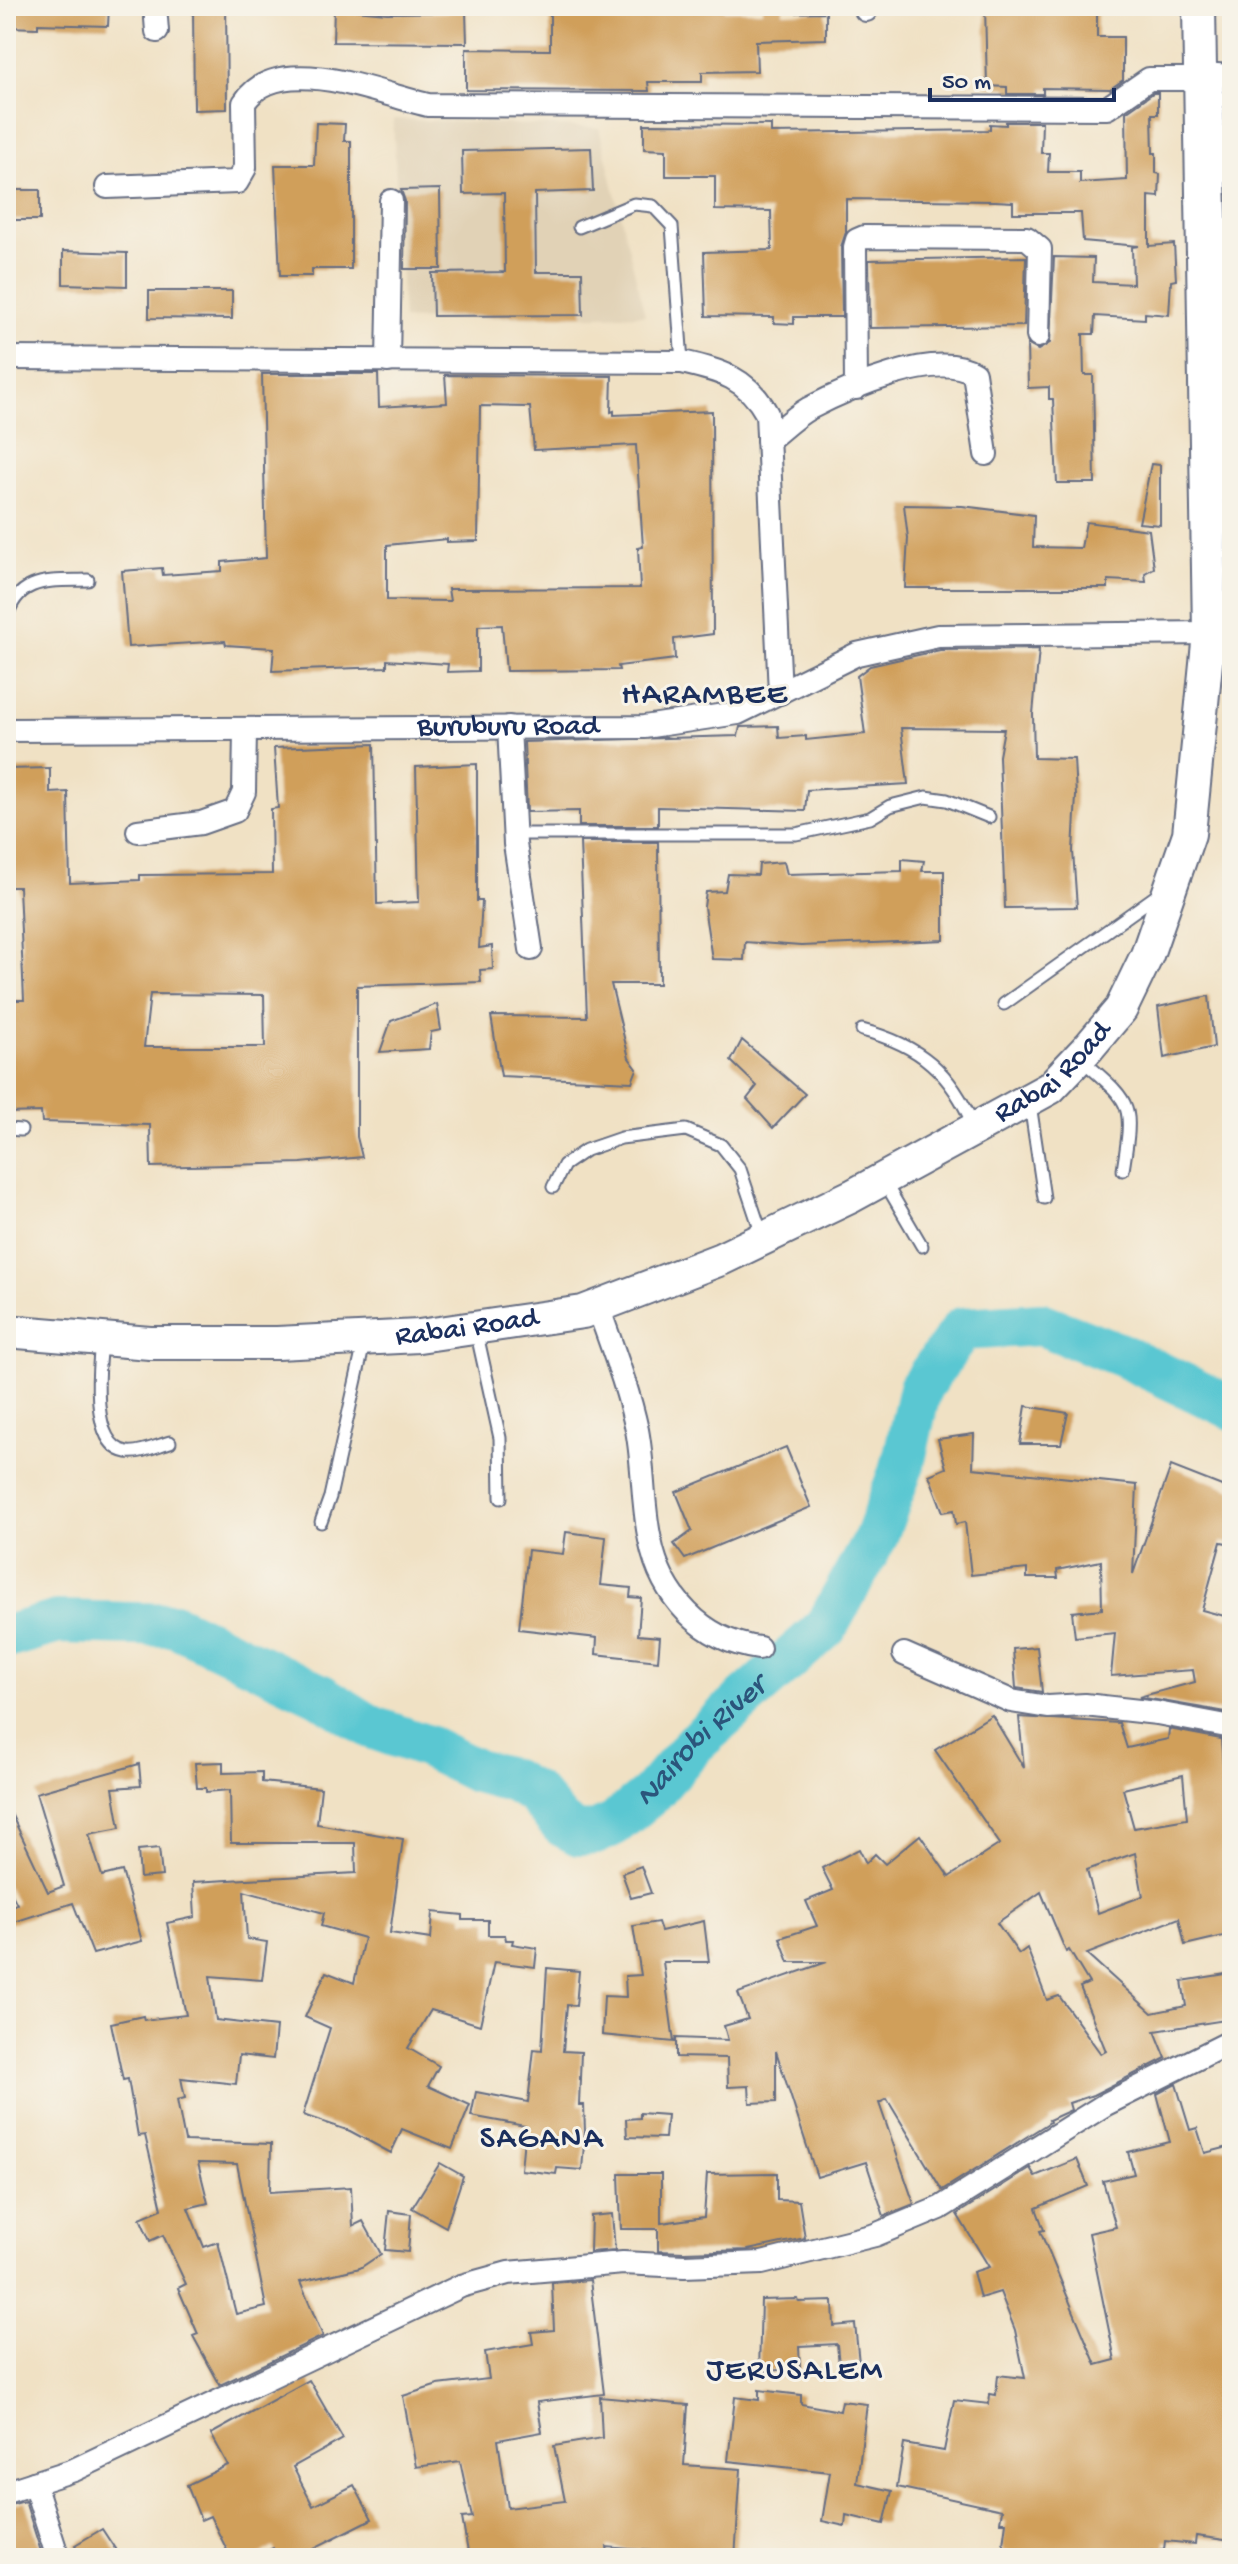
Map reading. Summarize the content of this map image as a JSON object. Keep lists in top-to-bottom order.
{
  "streets": {
    "main road": ["Rabai Road"],
    "street": ["Buruburu Road"]
  },
  "crossings": [
    ["Buruburu Road", "Rabai Road"]
  ],
  "districts": ["HARAMBEE", "SAGANA", "JERUSALEM"],
  "water": ["Nairobi River"],
  "scale_bar": "50 m"
}
